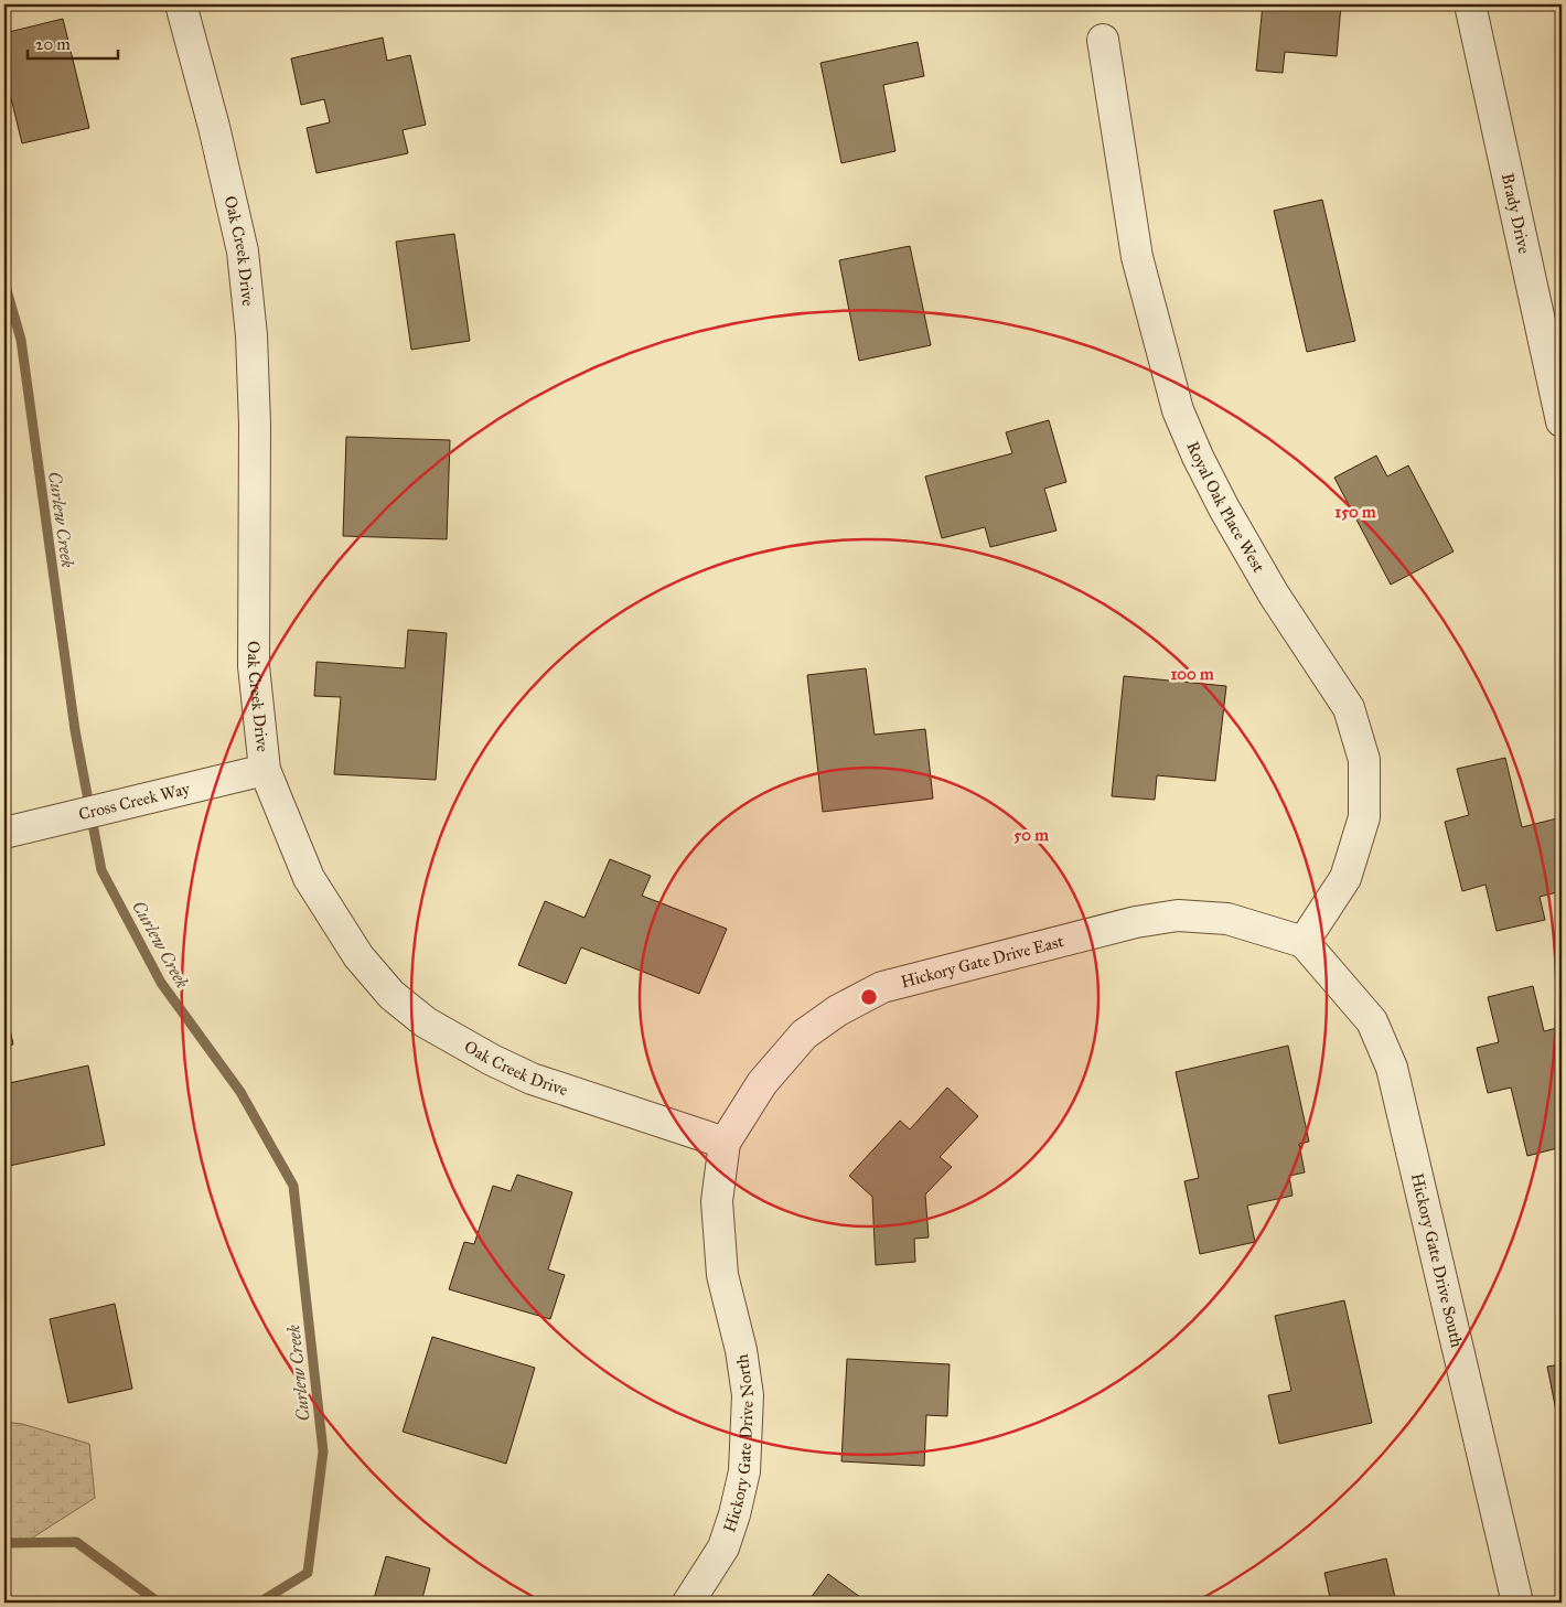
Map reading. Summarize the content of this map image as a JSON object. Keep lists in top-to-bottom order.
{
  "streets": {
    "street": [
      "Brady Drive",
      "Oak Creek Drive",
      "Royal Oak Place West",
      "Cross Creek Way",
      "Hickory Gate Drive East",
      "Hickory Gate Drive South",
      "Hickory Gate Drive North"
    ]
  },
  "crossings": [
    ["Oak Creek Drive", "Cross Creek Way"],
    ["Oak Creek Drive", "Hickory Gate Drive East"],
    ["Oak Creek Drive", "Hickory Gate Drive North"],
    ["Royal Oak Place West", "Hickory Gate Drive East"],
    ["Royal Oak Place West", "Hickory Gate Drive South"],
    ["Hickory Gate Drive East", "Hickory Gate Drive South"],
    ["Hickory Gate Drive East", "Hickory Gate Drive North"]
  ],
  "water": ["Curlew Creek"],
  "scale_bar": "20 m",
  "rings": ["150 m", "100 m", "50 m"]
}
